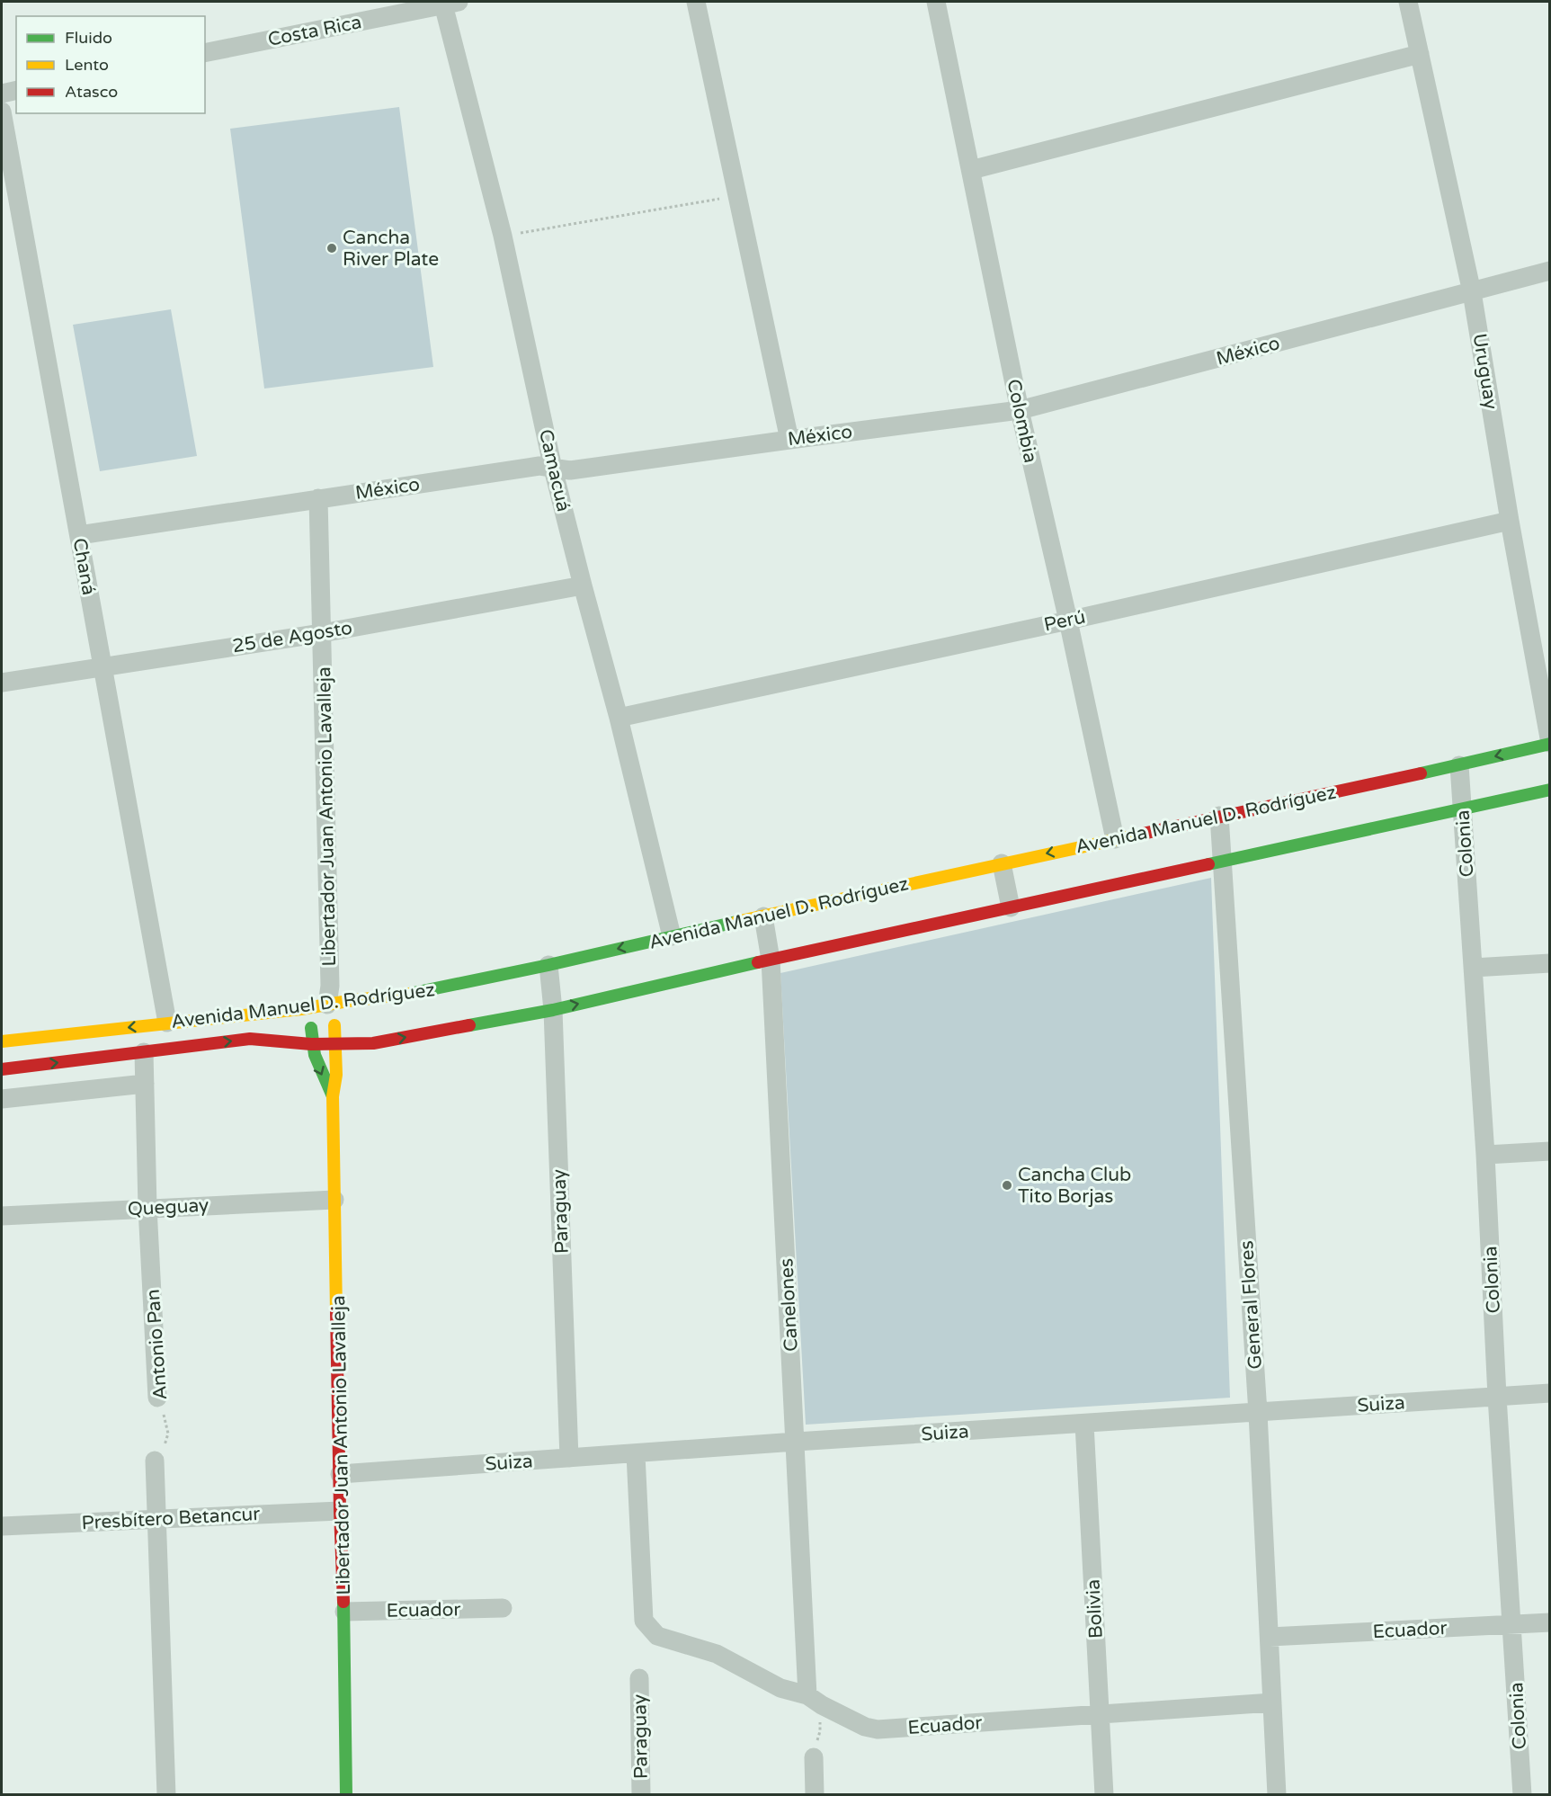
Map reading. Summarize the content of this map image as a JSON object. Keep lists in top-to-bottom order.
{
  "streets": {
    "street": [
      "Costa Rica",
      "México",
      "Uruguay",
      "Colombia",
      "Camacuá",
      "Chaná",
      "Perú",
      "25 de Agosto",
      "Libertador Juan Antonio Lavalleja",
      "Avenida Manuel D. Rodríguez",
      "Colonia",
      "Queguay",
      "Paraguay",
      "Canelones",
      "General Flores",
      "Antonio Pan",
      "Suiza",
      "Presbítero Betancur",
      "Bolivia",
      "Ecuador"
    ]
  },
  "crossings": [
    ["Costa Rica", "Camacuá"],
    ["México", "Uruguay"],
    ["México", "Colombia"],
    ["México", "Camacuá"],
    ["México", "Chaná"],
    ["México", "Libertador Juan Antonio Lavalleja"],
    ["Uruguay", "Perú"],
    ["Uruguay", "Avenida Manuel D. Rodríguez"],
    ["Colombia", "Perú"],
    ["Colombia", "Avenida Manuel D. Rodríguez"],
    ["Camacuá", "Perú"],
    ["Camacuá", "25 de Agosto"],
    ["Camacuá", "Avenida Manuel D. Rodríguez"],
    ["Chaná", "25 de Agosto"],
    ["Chaná", "Avenida Manuel D. Rodríguez"],
    ["25 de Agosto", "Libertador Juan Antonio Lavalleja"],
    ["Libertador Juan Antonio Lavalleja", "Avenida Manuel D. Rodríguez"],
    ["Libertador Juan Antonio Lavalleja", "Queguay"],
    ["Libertador Juan Antonio Lavalleja", "Suiza"],
    ["Libertador Juan Antonio Lavalleja", "Presbítero Betancur"],
    ["Libertador Juan Antonio Lavalleja", "Ecuador"],
    ["Avenida Manuel D. Rodríguez", "Colonia"],
    ["Avenida Manuel D. Rodríguez", "Paraguay"],
    ["Avenida Manuel D. Rodríguez", "Canelones"],
    ["Avenida Manuel D. Rodríguez", "General Flores"],
    ["Avenida Manuel D. Rodríguez", "Antonio Pan"],
    ["Colonia", "Suiza"],
    ["Colonia", "Ecuador"],
    ["Queguay", "Antonio Pan"],
    ["Paraguay", "Suiza"],
    ["Canelones", "Suiza"],
    ["Canelones", "Ecuador"],
    ["General Flores", "Suiza"],
    ["General Flores", "Ecuador"],
    ["Suiza", "Bolivia"],
    ["Suiza", "Ecuador"],
    ["Bolivia", "Ecuador"]
  ],
  "places": ["Cancha River Plate", "Cancha Club Tito Borjas"],
  "legend": ["Fluido", "Lento", "Atasco"]
}
